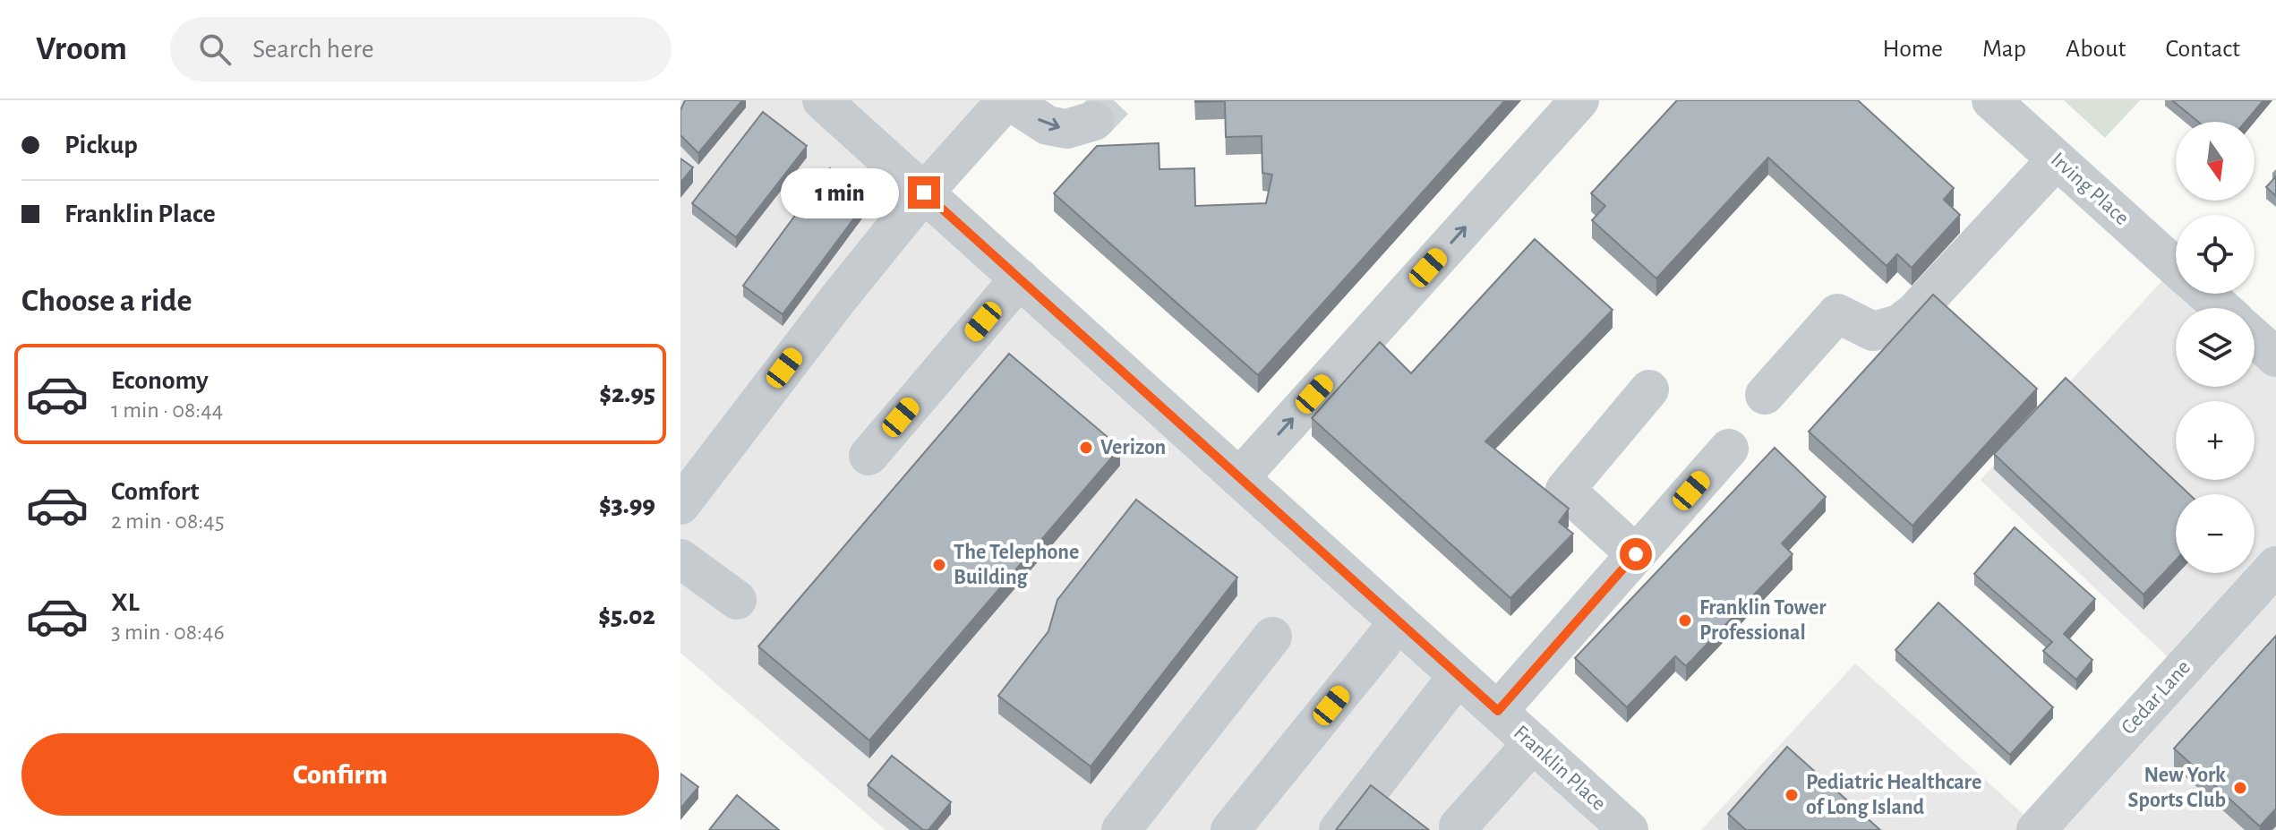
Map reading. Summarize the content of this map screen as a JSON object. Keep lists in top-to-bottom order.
{
  "streets": {
    "street": ["Irving Place", "Cedar Lane", "Franklin Place"]
  },
  "places": [
    "Verizon",
    "The Telephone Building",
    "Franklin Tower Professional",
    "New York Sports Club",
    "Pediatric Healthcare of Long Island"
  ],
  "north": "bottom",
  "page": {
    "header": "Vroom",
    "search": "Search here",
    "nav": [
      "Home",
      "Map",
      "About",
      "Contact"
    ],
    "banner": ["Pickup", "Franklin Place"],
    "map_buttons": ["+", "−"],
    "bubble": "1 min",
    "heading": "Choose a ride",
    "list": [
      {
        "name": "Economy",
        "note": "1 min · 08:44",
        "value": "$2.95"
      },
      {
        "name": "Comfort",
        "note": "2 min · 08:45",
        "value": "$3.99"
      },
      {
        "name": "XL",
        "note": "3 min · 08:46",
        "value": "$5.02"
      }
    ],
    "buttons": "Confirm"
  }
}
